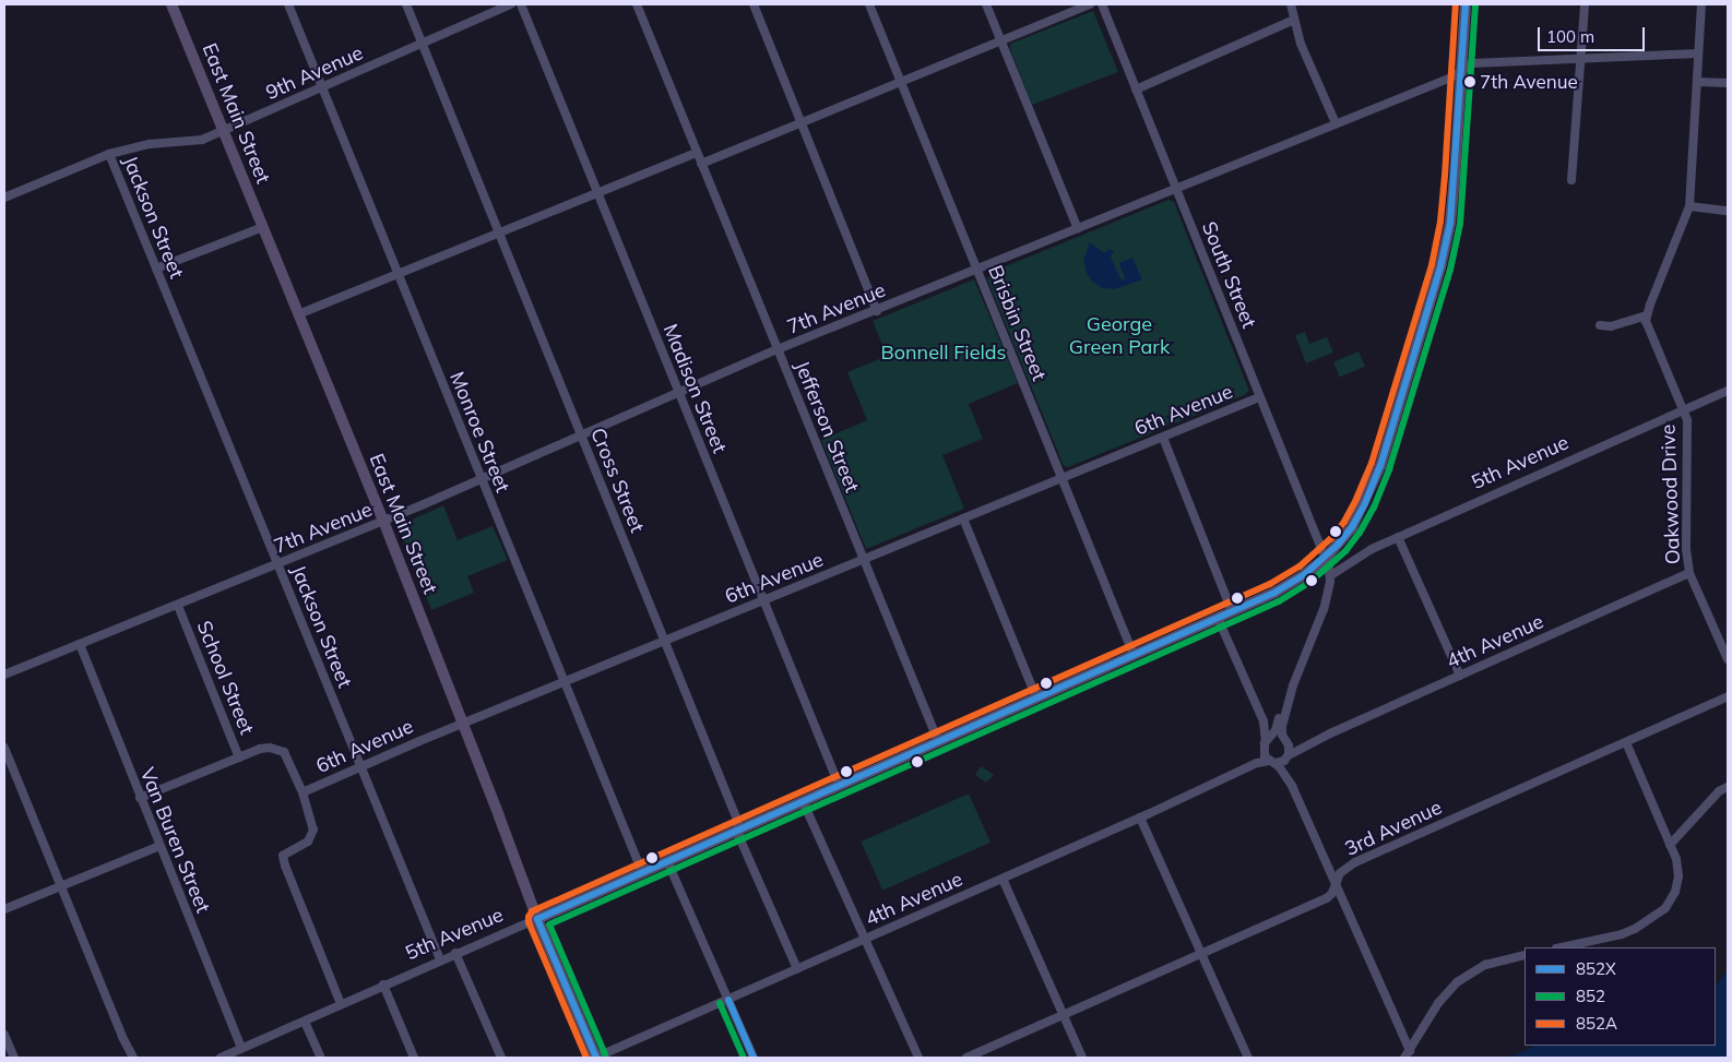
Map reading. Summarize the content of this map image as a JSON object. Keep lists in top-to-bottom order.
{
  "streets": {
    "main road": ["East Main Street", "5th Avenue"],
    "street": [
      "9th Avenue",
      "Jackson Street",
      "South Street",
      "7th Avenue",
      "Brisbin Street",
      "Madison Street",
      "6th Avenue",
      "Jefferson Street",
      "Monroe Street",
      "Cross Street",
      "Oakwood Drive",
      "4th Avenue",
      "School Street",
      "3rd Avenue",
      "Van Buren Street"
    ]
  },
  "crossings": [
    ["9th Avenue", "East Main Street"],
    ["9th Avenue", "Jackson Street"],
    ["9th Avenue", "Monroe Street"],
    ["9th Avenue", "Cross Street"],
    ["East Main Street", "7th Avenue"],
    ["East Main Street", "6th Avenue"],
    ["East Main Street", "5th Avenue"],
    ["East Main Street", "4th Avenue"],
    ["Jackson Street", "7th Avenue"],
    ["Jackson Street", "6th Avenue"],
    ["Jackson Street", "5th Avenue"],
    ["South Street", "7th Avenue"],
    ["South Street", "6th Avenue"],
    ["South Street", "5th Avenue"],
    ["7th Avenue", "Brisbin Street"],
    ["7th Avenue", "Madison Street"],
    ["7th Avenue", "Jefferson Street"],
    ["7th Avenue", "Monroe Street"],
    ["7th Avenue", "5th Avenue"],
    ["7th Avenue", "Cross Street"],
    ["7th Avenue", "School Street"],
    ["7th Avenue", "Van Buren Street"],
    ["Brisbin Street", "6th Avenue"],
    ["Brisbin Street", "5th Avenue"],
    ["Madison Street", "6th Avenue"],
    ["Madison Street", "5th Avenue"],
    ["6th Avenue", "Jefferson Street"],
    ["6th Avenue", "Monroe Street"],
    ["6th Avenue", "Cross Street"],
    ["6th Avenue", "School Street"],
    ["Jefferson Street", "5th Avenue"],
    ["Monroe Street", "5th Avenue"],
    ["5th Avenue", "Cross Street"],
    ["5th Avenue", "Oakwood Drive"],
    ["5th Avenue", "School Street"],
    ["5th Avenue", "Van Buren Street"],
    ["Cross Street", "4th Avenue"],
    ["Oakwood Drive", "4th Avenue"]
  ],
  "parks": ["George Green Park", "Bonnell Fields"],
  "places": ["7th Avenue"],
  "lines": ["transit line 852X", "transit line 852A", "transit line 852"],
  "legend": ["852X", "852", "852A"],
  "scale_bar": "100 m"
}
